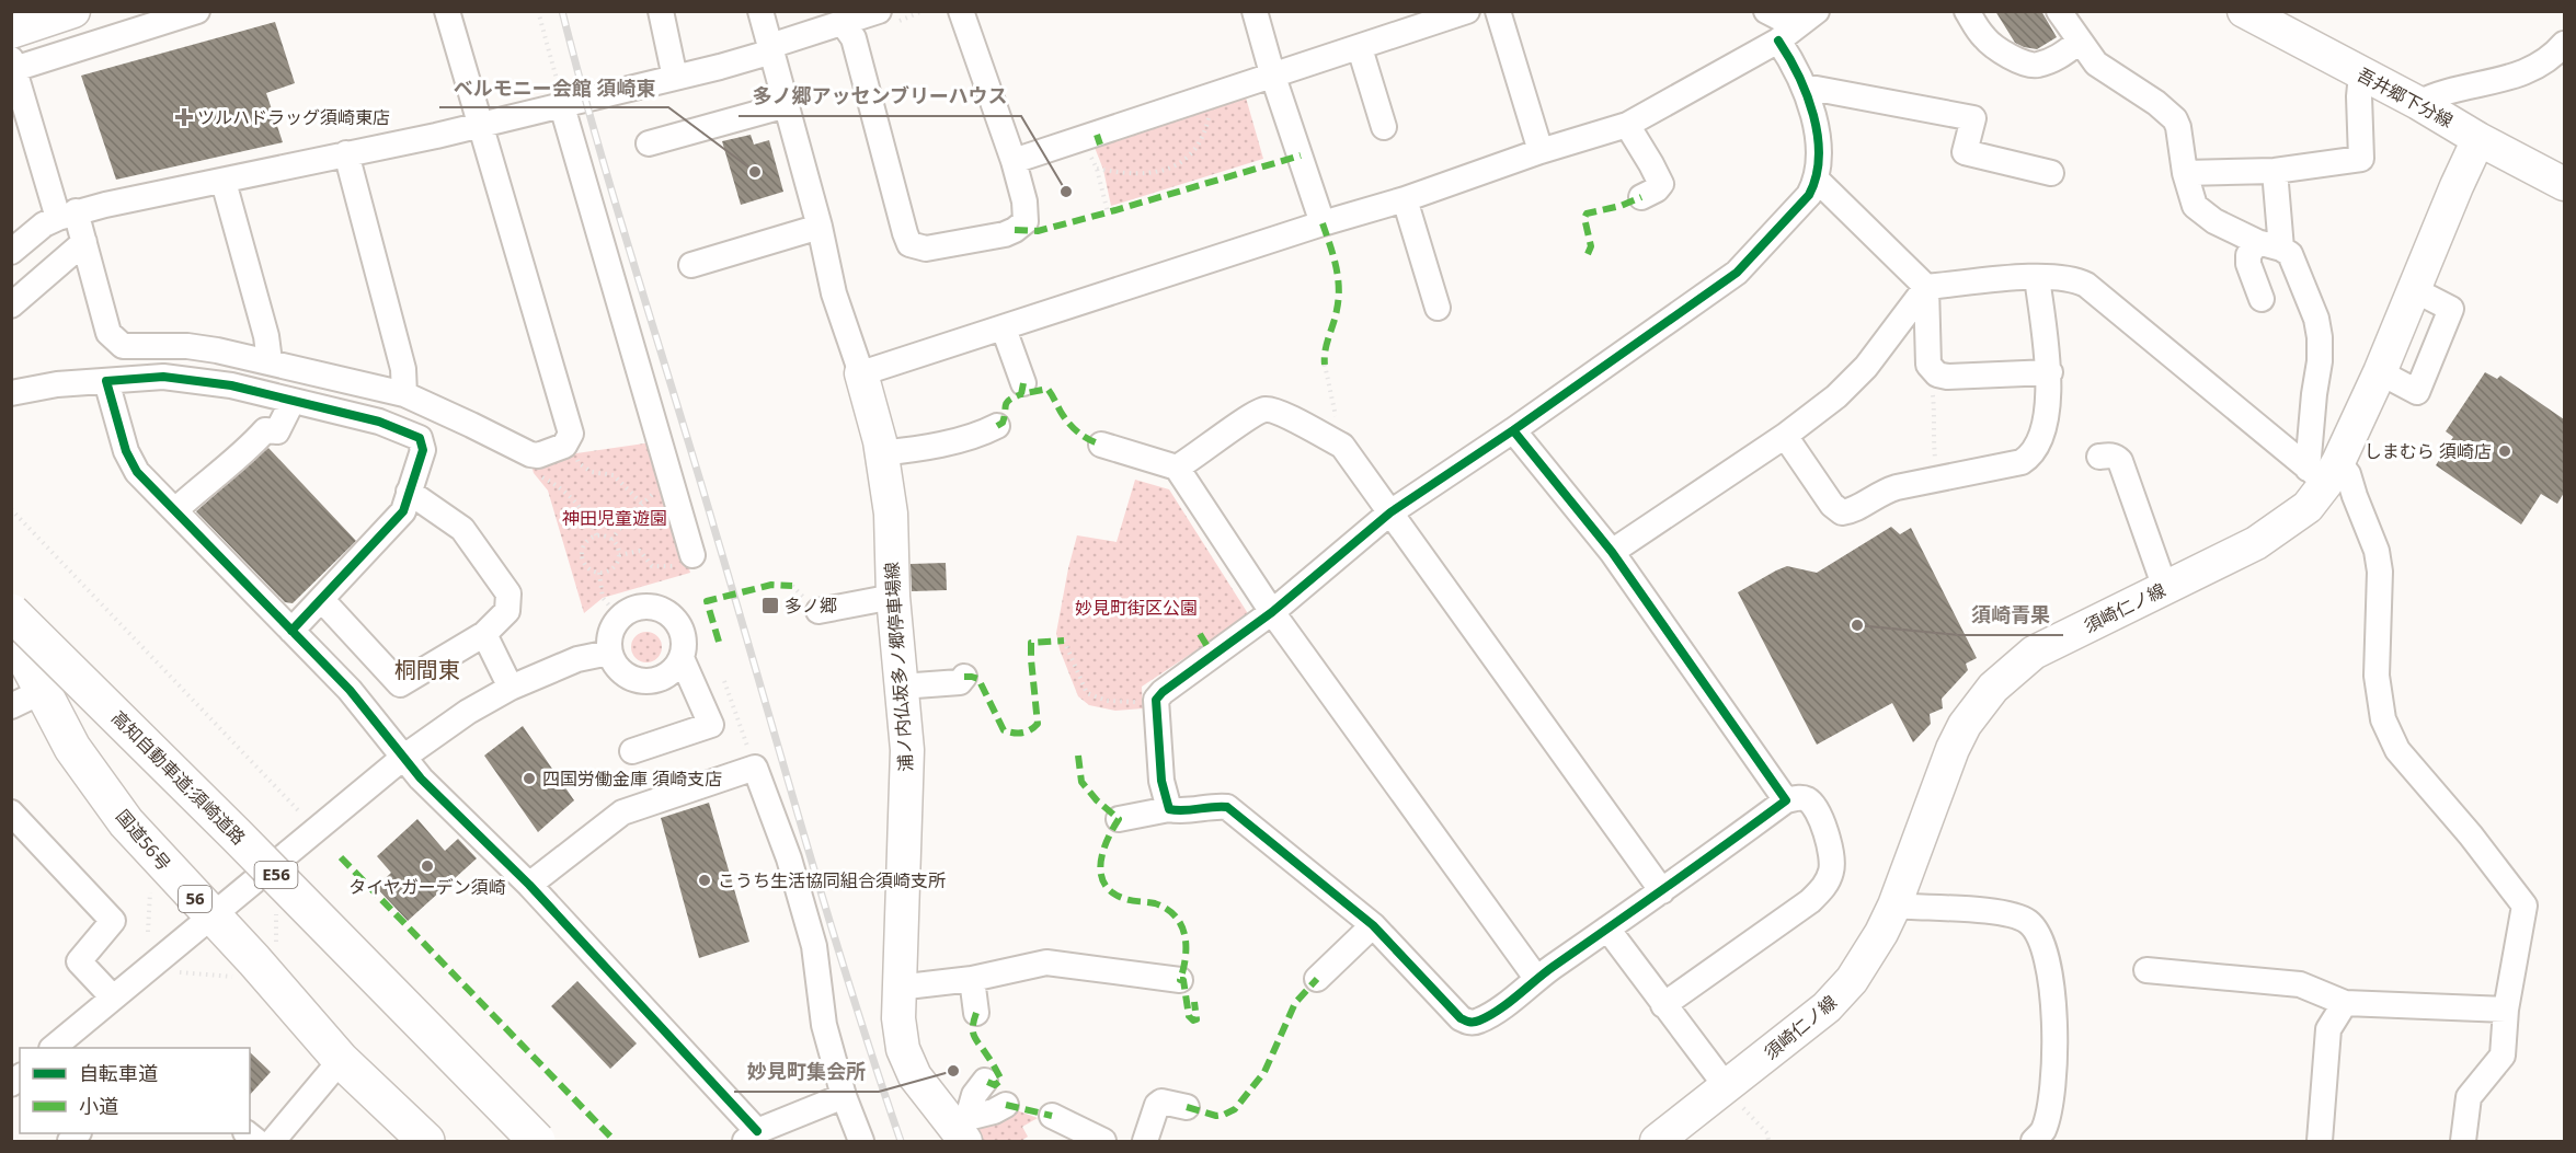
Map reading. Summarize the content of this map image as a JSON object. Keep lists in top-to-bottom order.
{
  "streets": {
    "highway": [
      "高知自動車道;須崎道路",
      "国道56号",
      "E56",
      "56"
    ],
    "main road": ["吾井郷下分線", "須崎仁ノ線", "浦ノ内仏坂多ノ郷停車場線"]
  },
  "crossings": [
    ["吾井郷下分線", "須崎仁ノ線"]
  ],
  "districts": ["桐間東"],
  "parks": ["神田児童遊園", "妙見町街区公園"],
  "places": {
    "health": ["ツルハドラッグ須崎東店"],
    "other": [
      "ベルモニー会館 須崎東",
      "多ノ郷アッセンブリーハウス",
      "しまむら 須崎店",
      "須崎青果",
      "四国労働金庫 須崎支店",
      "タイヤガーデン須崎",
      "こうち生活協同組合須崎支所",
      "妙見町集会所"
    ],
    "transit": ["多ノ郷"]
  },
  "legend": ["自転車道", "小道"]
}
